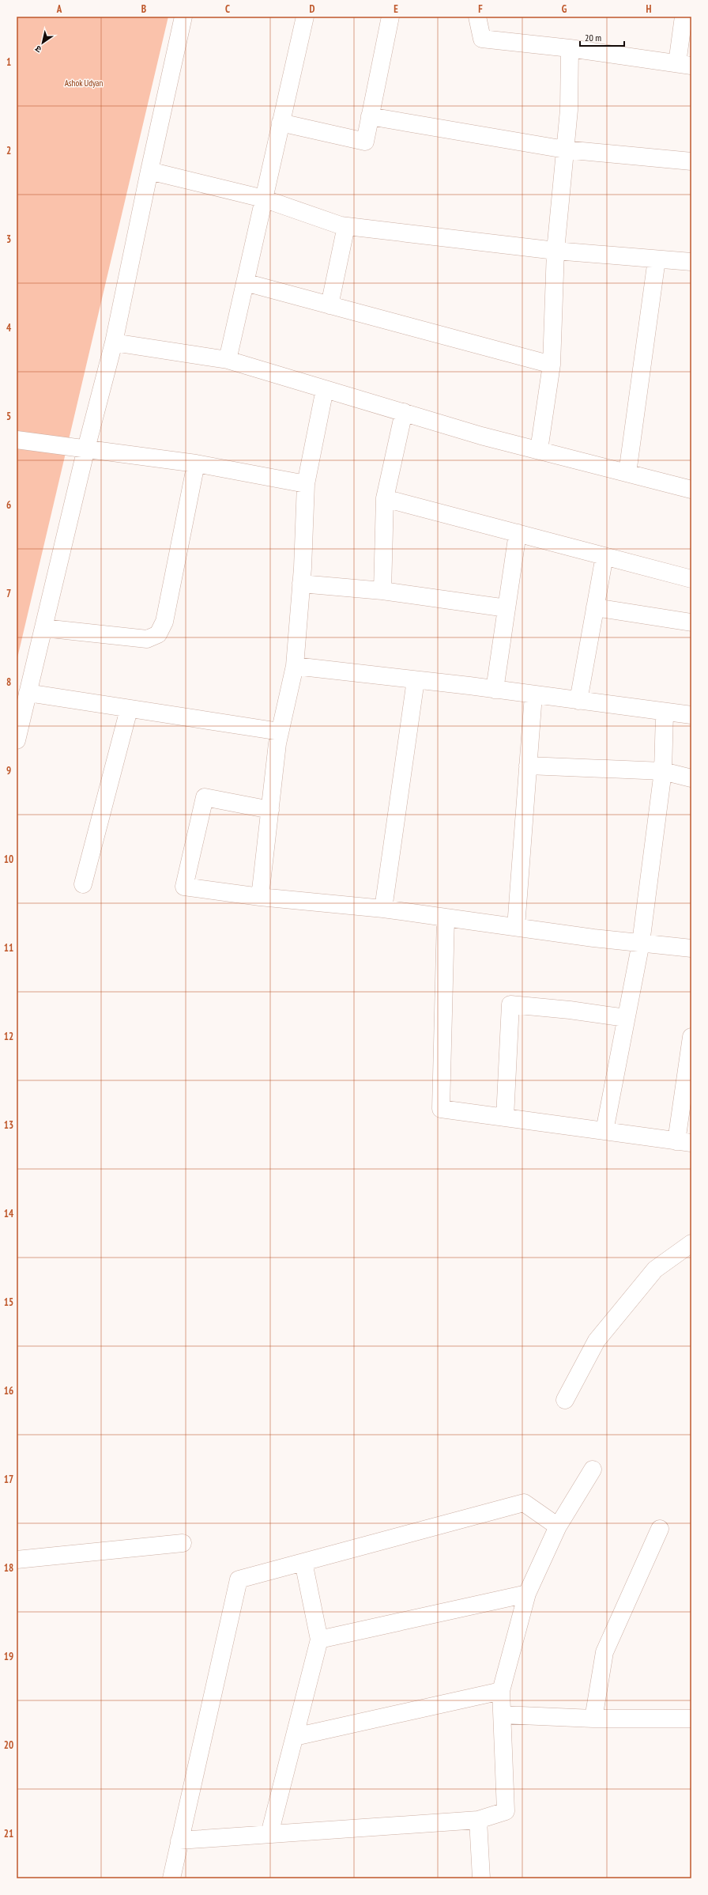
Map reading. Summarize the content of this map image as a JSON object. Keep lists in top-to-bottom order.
{
  "parks": ["Ashok Udyan"],
  "scale_bar": "20 m",
  "north": "bottom left",
  "grid": {
    "columns": [
      "A",
      "B",
      "C",
      "D",
      "E",
      "F",
      "G",
      "H"
    ],
    "rows": [
      "1",
      "2",
      "3",
      "4",
      "5",
      "6",
      "7",
      "8",
      "9",
      "10",
      "11",
      "12",
      "13",
      "14",
      "15",
      "16",
      "17",
      "18",
      "19",
      "20",
      "21"
    ]
  }
}
